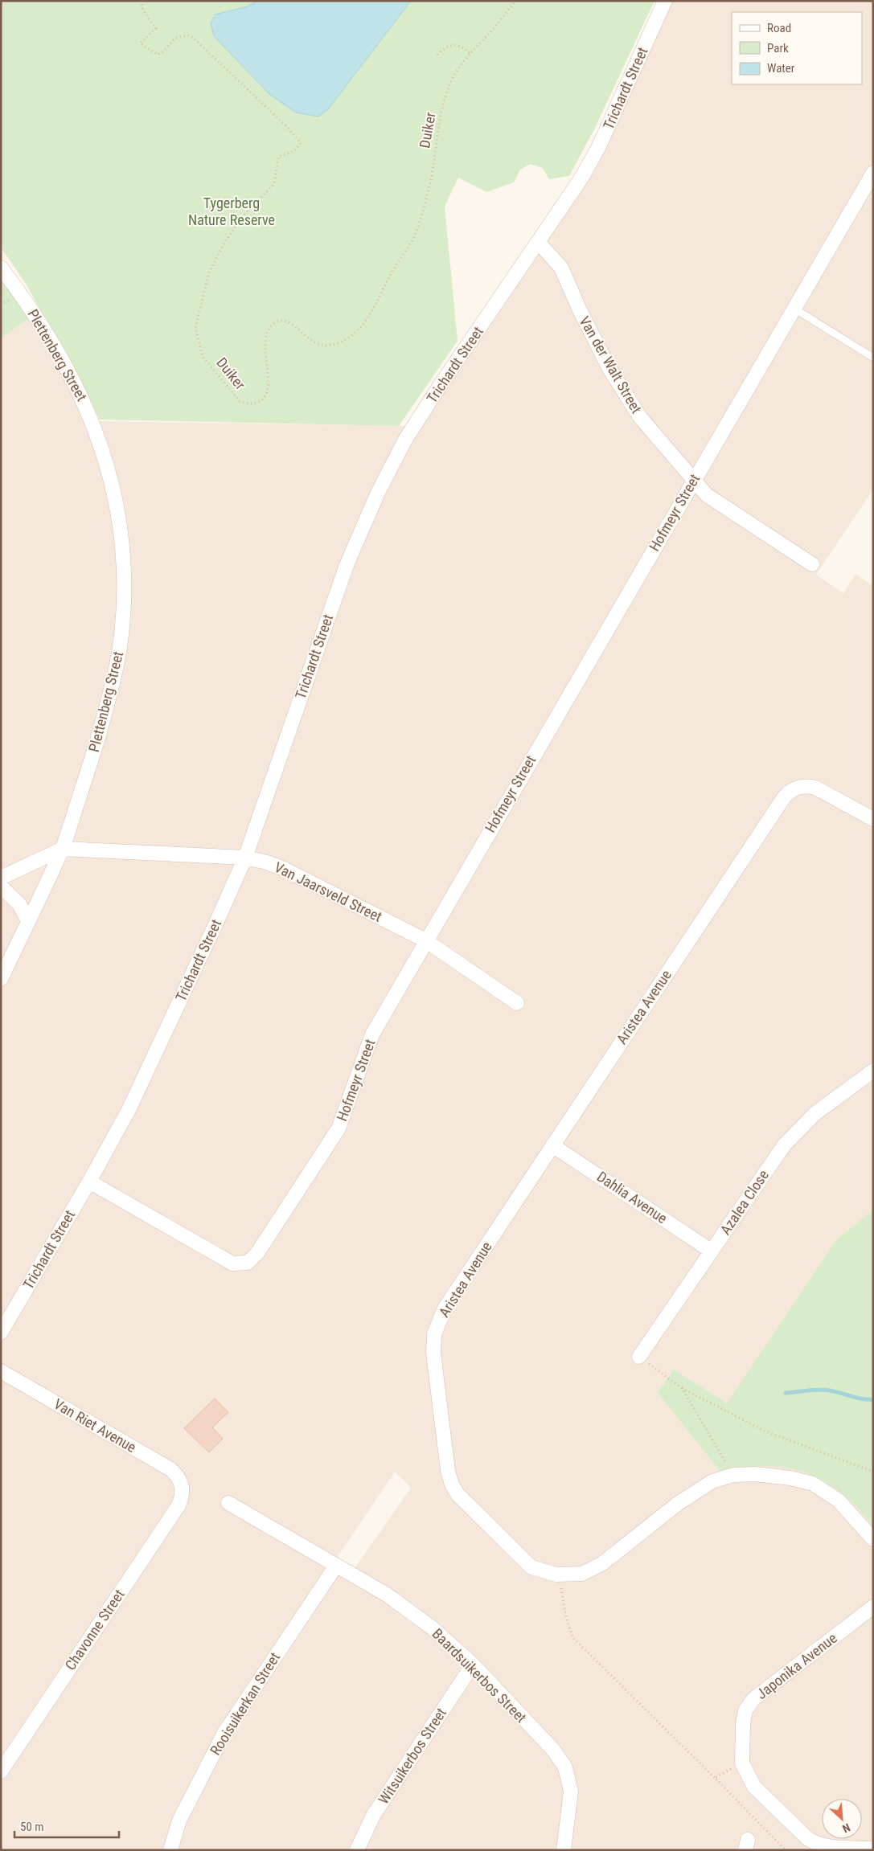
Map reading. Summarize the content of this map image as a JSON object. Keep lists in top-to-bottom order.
{
  "streets": {
    "street": [
      "Trichardt Street",
      "Plettenberg Street",
      "Van der Walt Street",
      "Hofmeyr Street",
      "Van Jaarsveld Street",
      "Aristea Avenue",
      "Dahlia Avenue",
      "Azalea Close",
      "Van Riet Avenue",
      "Chavonne Street",
      "Japonika Avenue",
      "Baardsuikerbos Street",
      "Rooisuikerkan Street",
      "Witsuikerbos Street"
    ],
    "path": ["Duiker"]
  },
  "crossings": [
    ["Trichardt Street", "Van der Walt Street"],
    ["Trichardt Street", "Hofmeyr Street"],
    ["Trichardt Street", "Van Jaarsveld Street"],
    ["Plettenberg Street", "Van Jaarsveld Street"],
    ["Van der Walt Street", "Hofmeyr Street"],
    ["Hofmeyr Street", "Van Jaarsveld Street"],
    ["Aristea Avenue", "Dahlia Avenue"],
    ["Dahlia Avenue", "Azalea Close"],
    ["Van Riet Avenue", "Chavonne Street"],
    ["Baardsuikerbos Street", "Rooisuikerkan Street"],
    ["Baardsuikerbos Street", "Witsuikerbos Street"]
  ],
  "parks": ["Tygerberg Nature Reserve"],
  "legend": ["Road", "Park", "Water"],
  "scale_bar": "50 m",
  "north": "bottom right"
}
